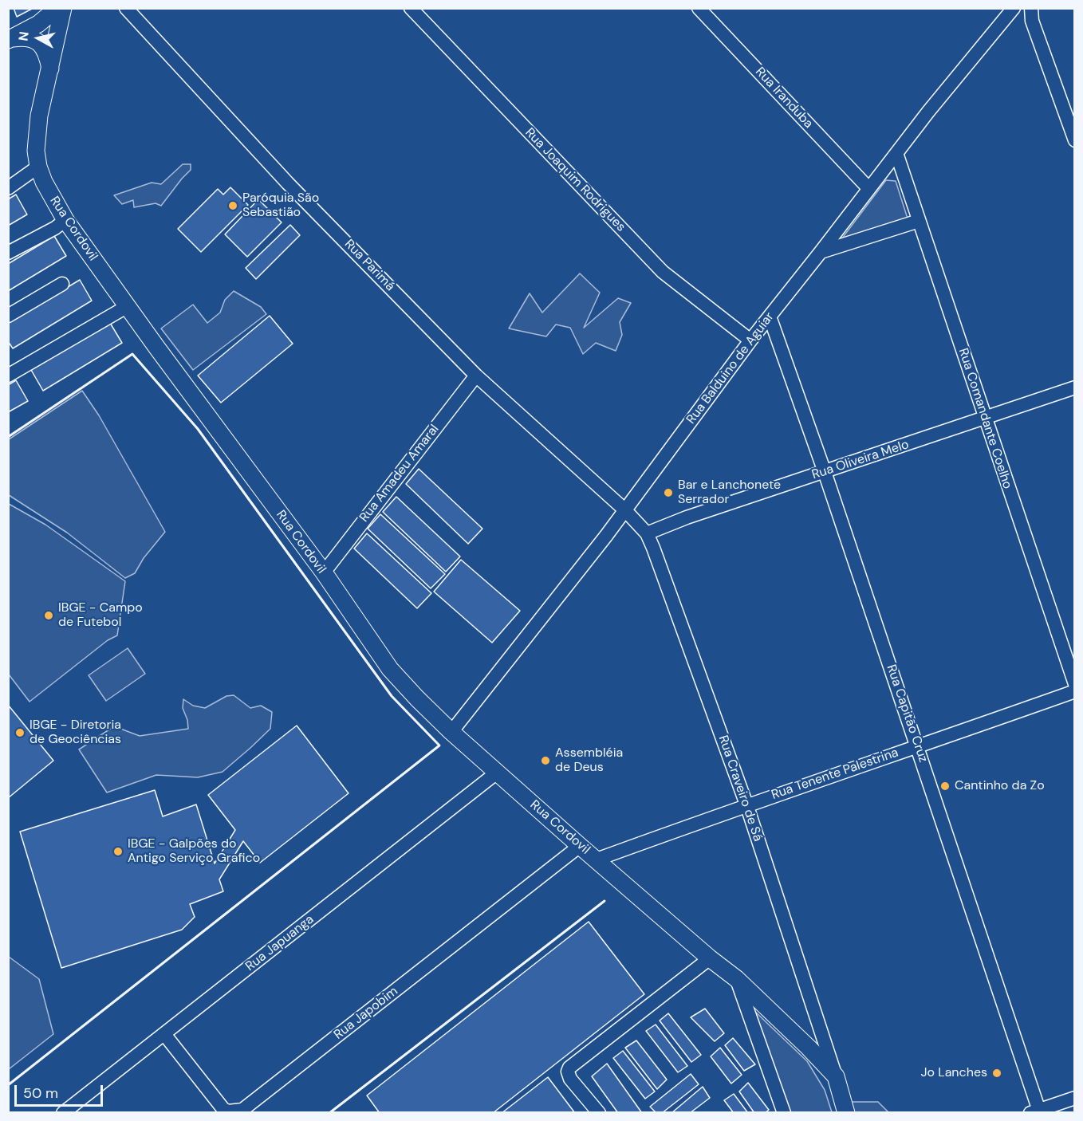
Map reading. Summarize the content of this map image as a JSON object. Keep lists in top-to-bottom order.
{
  "streets": {
    "main road": ["Rua Cordovil"],
    "street": [
      "Rua Iranduba",
      "Rua Joaquim Rodrigues",
      "Rua Parimá",
      "Rua Balduino de Aguiar",
      "Rua Comandante Coelho",
      "Rua Oliveira Melo",
      "Rua Amadeu Amaral",
      "Rua Capitão Cruz",
      "Rua Tenente Palestrina",
      "Rua Craveiro de Sá",
      "Rua Japuanga",
      "Rua Japobim"
    ]
  },
  "crossings": [
    ["Rua Iranduba", "Rua Balduino de Aguiar"],
    ["Rua Joaquim Rodrigues", "Rua Balduino de Aguiar"],
    ["Rua Cordovil", "Rua Balduino de Aguiar"],
    ["Rua Cordovil", "Rua Amadeu Amaral"],
    ["Rua Cordovil", "Rua Tenente Palestrina"],
    ["Rua Cordovil", "Rua Craveiro de Sá"],
    ["Rua Cordovil", "Rua Japuanga"],
    ["Rua Cordovil", "Rua Japobim"],
    ["Rua Parimá", "Rua Balduino de Aguiar"],
    ["Rua Parimá", "Rua Amadeu Amaral"],
    ["Rua Parimá", "Rua Craveiro de Sá"],
    ["Rua Balduino de Aguiar", "Rua Comandante Coelho"],
    ["Rua Balduino de Aguiar", "Rua Capitão Cruz"],
    ["Rua Balduino de Aguiar", "Rua Craveiro de Sá"],
    ["Rua Comandante Coelho", "Rua Oliveira Melo"],
    ["Rua Oliveira Melo", "Rua Capitão Cruz"],
    ["Rua Oliveira Melo", "Rua Craveiro de Sá"],
    ["Rua Capitão Cruz", "Rua Tenente Palestrina"],
    ["Rua Tenente Palestrina", "Rua Craveiro de Sá"],
    ["Rua Japuanga", "Rua Japobim"]
  ],
  "places": [
    "Paróquia São Sebastião",
    "Bar e Lanchonete Serrador",
    "IBGE - Campo de Futebol",
    "IBGE - Diretoria de Geociências",
    "Assembléia de Deus",
    "Cantinho da Zo",
    "IBGE - Galpões do Antigo Serviço Grafico",
    "Jo Lanches"
  ],
  "scale_bar": "50 m",
  "north": "left"
}
